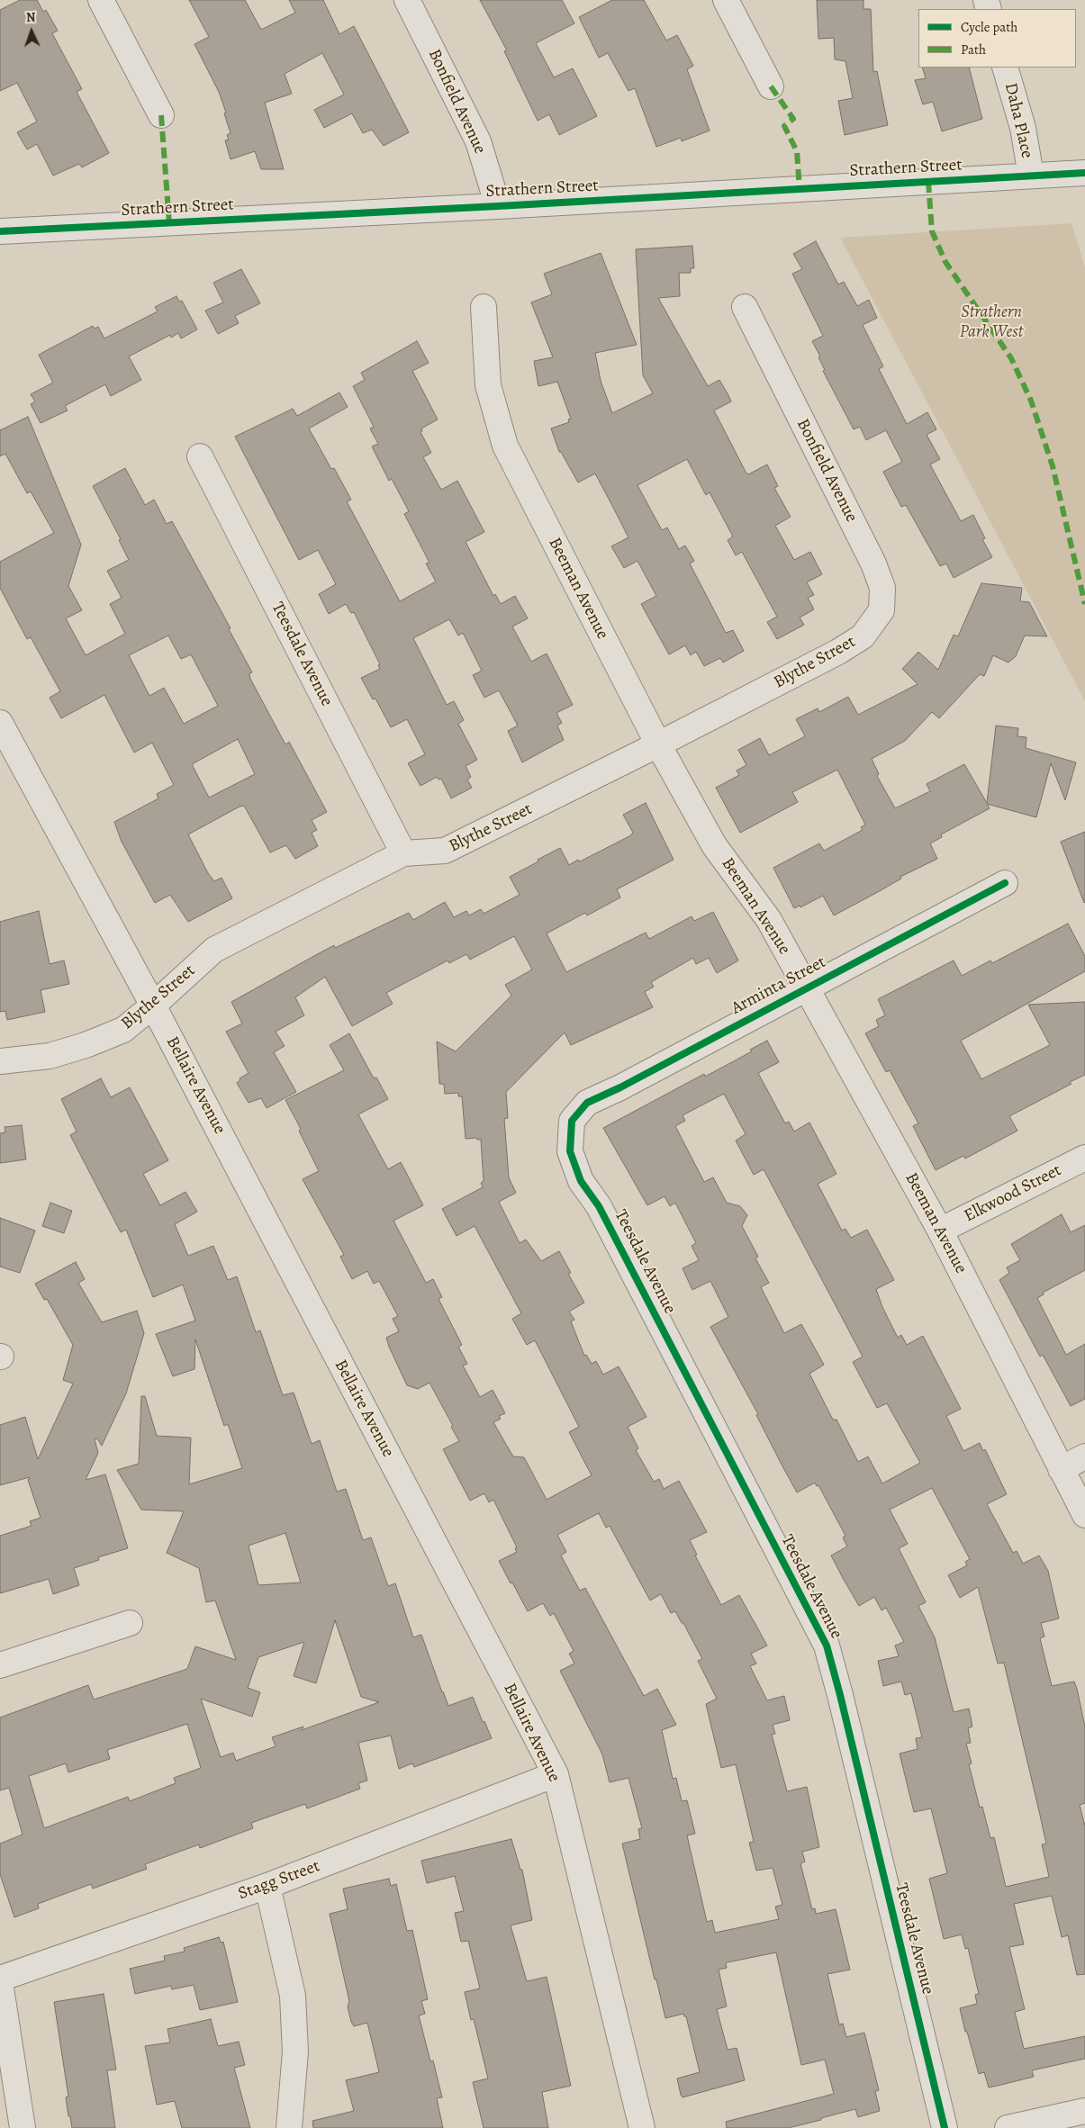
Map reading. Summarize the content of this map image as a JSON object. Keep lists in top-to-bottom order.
{
  "streets": {
    "street": [
      "Bonfield Avenue",
      "Daha Place",
      "Strathern Street",
      "Beeman Avenue",
      "Teesdale Avenue",
      "Blythe Street",
      "Arminta Street",
      "Bellaire Avenue",
      "Elkwood Street",
      "Stagg Street"
    ]
  },
  "crossings": [
    ["Bonfield Avenue", "Strathern Street"],
    ["Bonfield Avenue", "Blythe Street"],
    ["Daha Place", "Strathern Street"],
    ["Beeman Avenue", "Blythe Street"],
    ["Beeman Avenue", "Arminta Street"],
    ["Beeman Avenue", "Elkwood Street"],
    ["Teesdale Avenue", "Blythe Street"],
    ["Teesdale Avenue", "Arminta Street"],
    ["Blythe Street", "Bellaire Avenue"],
    ["Bellaire Avenue", "Stagg Street"]
  ],
  "parks": ["Strathern Park West"],
  "legend": ["Cycle path", "Path"],
  "north": "top"
}
